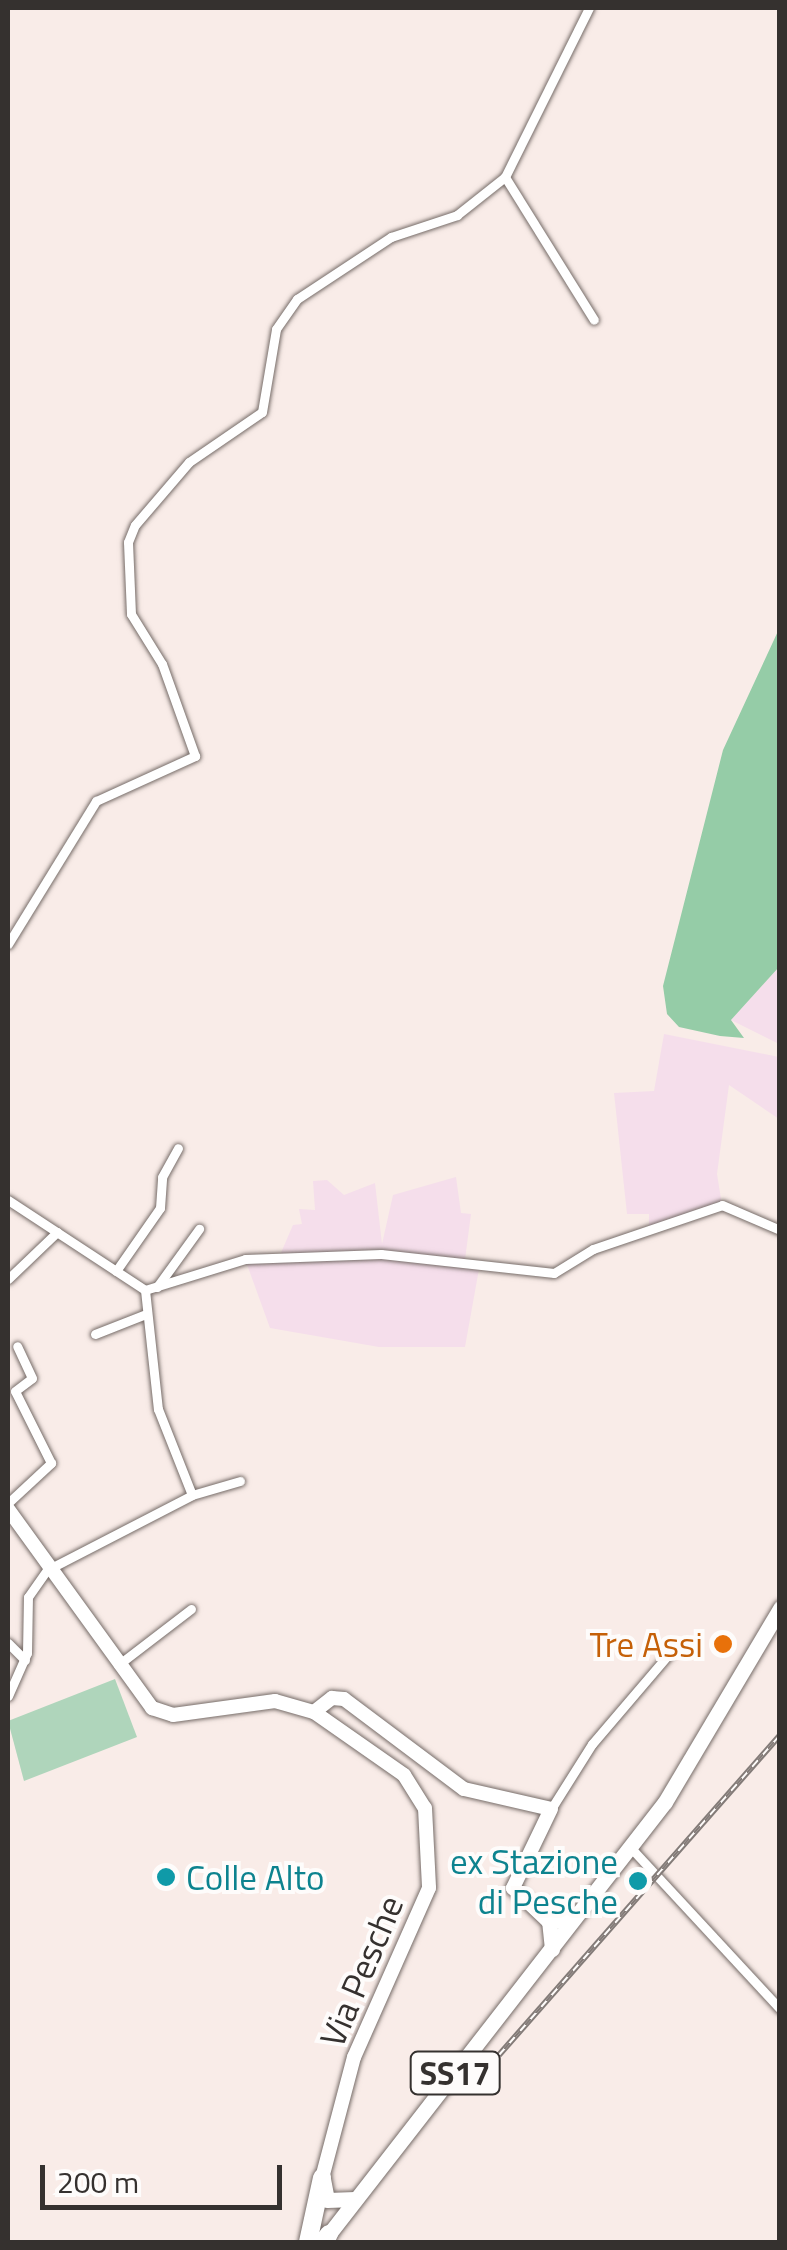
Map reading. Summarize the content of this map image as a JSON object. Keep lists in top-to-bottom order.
{
  "streets": {
    "main road": ["SS17"],
    "street": ["Via Pesche"]
  },
  "places": ["Tre Assi", "Colle Alto", "ex Stazione di Pesche"],
  "scale_bar": "200 m"
}
